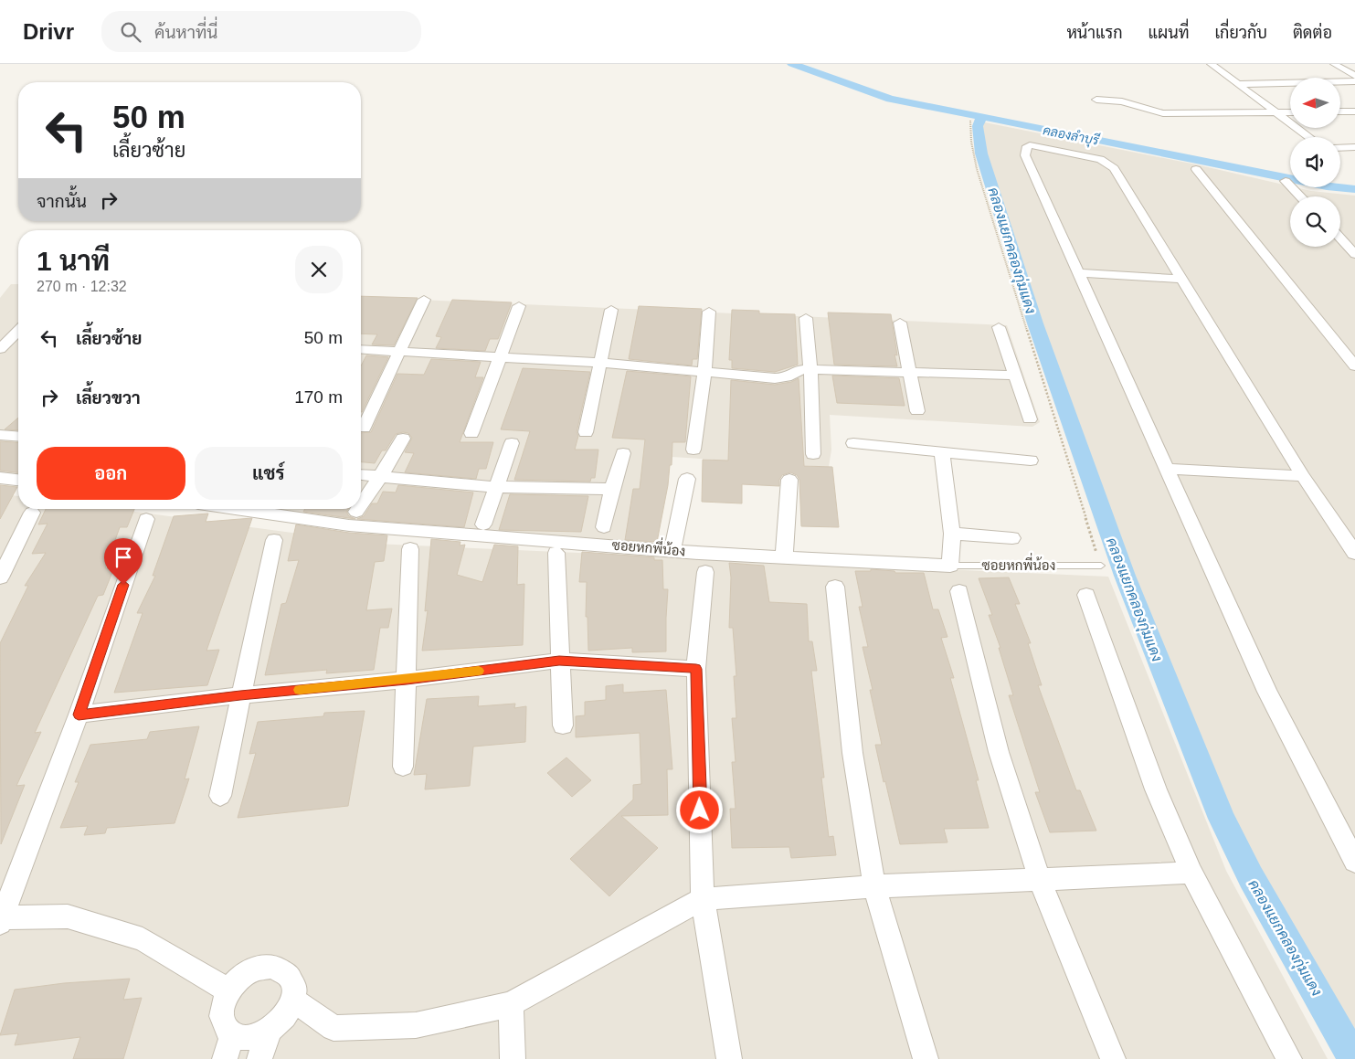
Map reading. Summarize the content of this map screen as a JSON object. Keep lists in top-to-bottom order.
{
  "streets": {
    "street": ["ซอยหกพี่น้อง"]
  },
  "water": ["คลองลำบุรี", "คลองแยกคลองกุ่มแดง"],
  "north": "left",
  "page": {
    "header": "Drivr",
    "search": "ค้นหาที่นี่",
    "nav": [
      "หน้าแรก",
      "แผนที่",
      "เกี่ยวกับ",
      "ติดต่อ"
    ],
    "turn": ["50 m", "เลี้ยวซ้าย"],
    "then": "จากนั้น",
    "heading": ["1 นาที", "270 m · 12:32"],
    "list": [
      {
        "name": "เลี้ยวซ้าย",
        "value": "50 m"
      },
      {
        "name": "เลี้ยวขวา",
        "value": "170 m"
      }
    ],
    "buttons": ["ออก", "แชร์"]
  }
}
